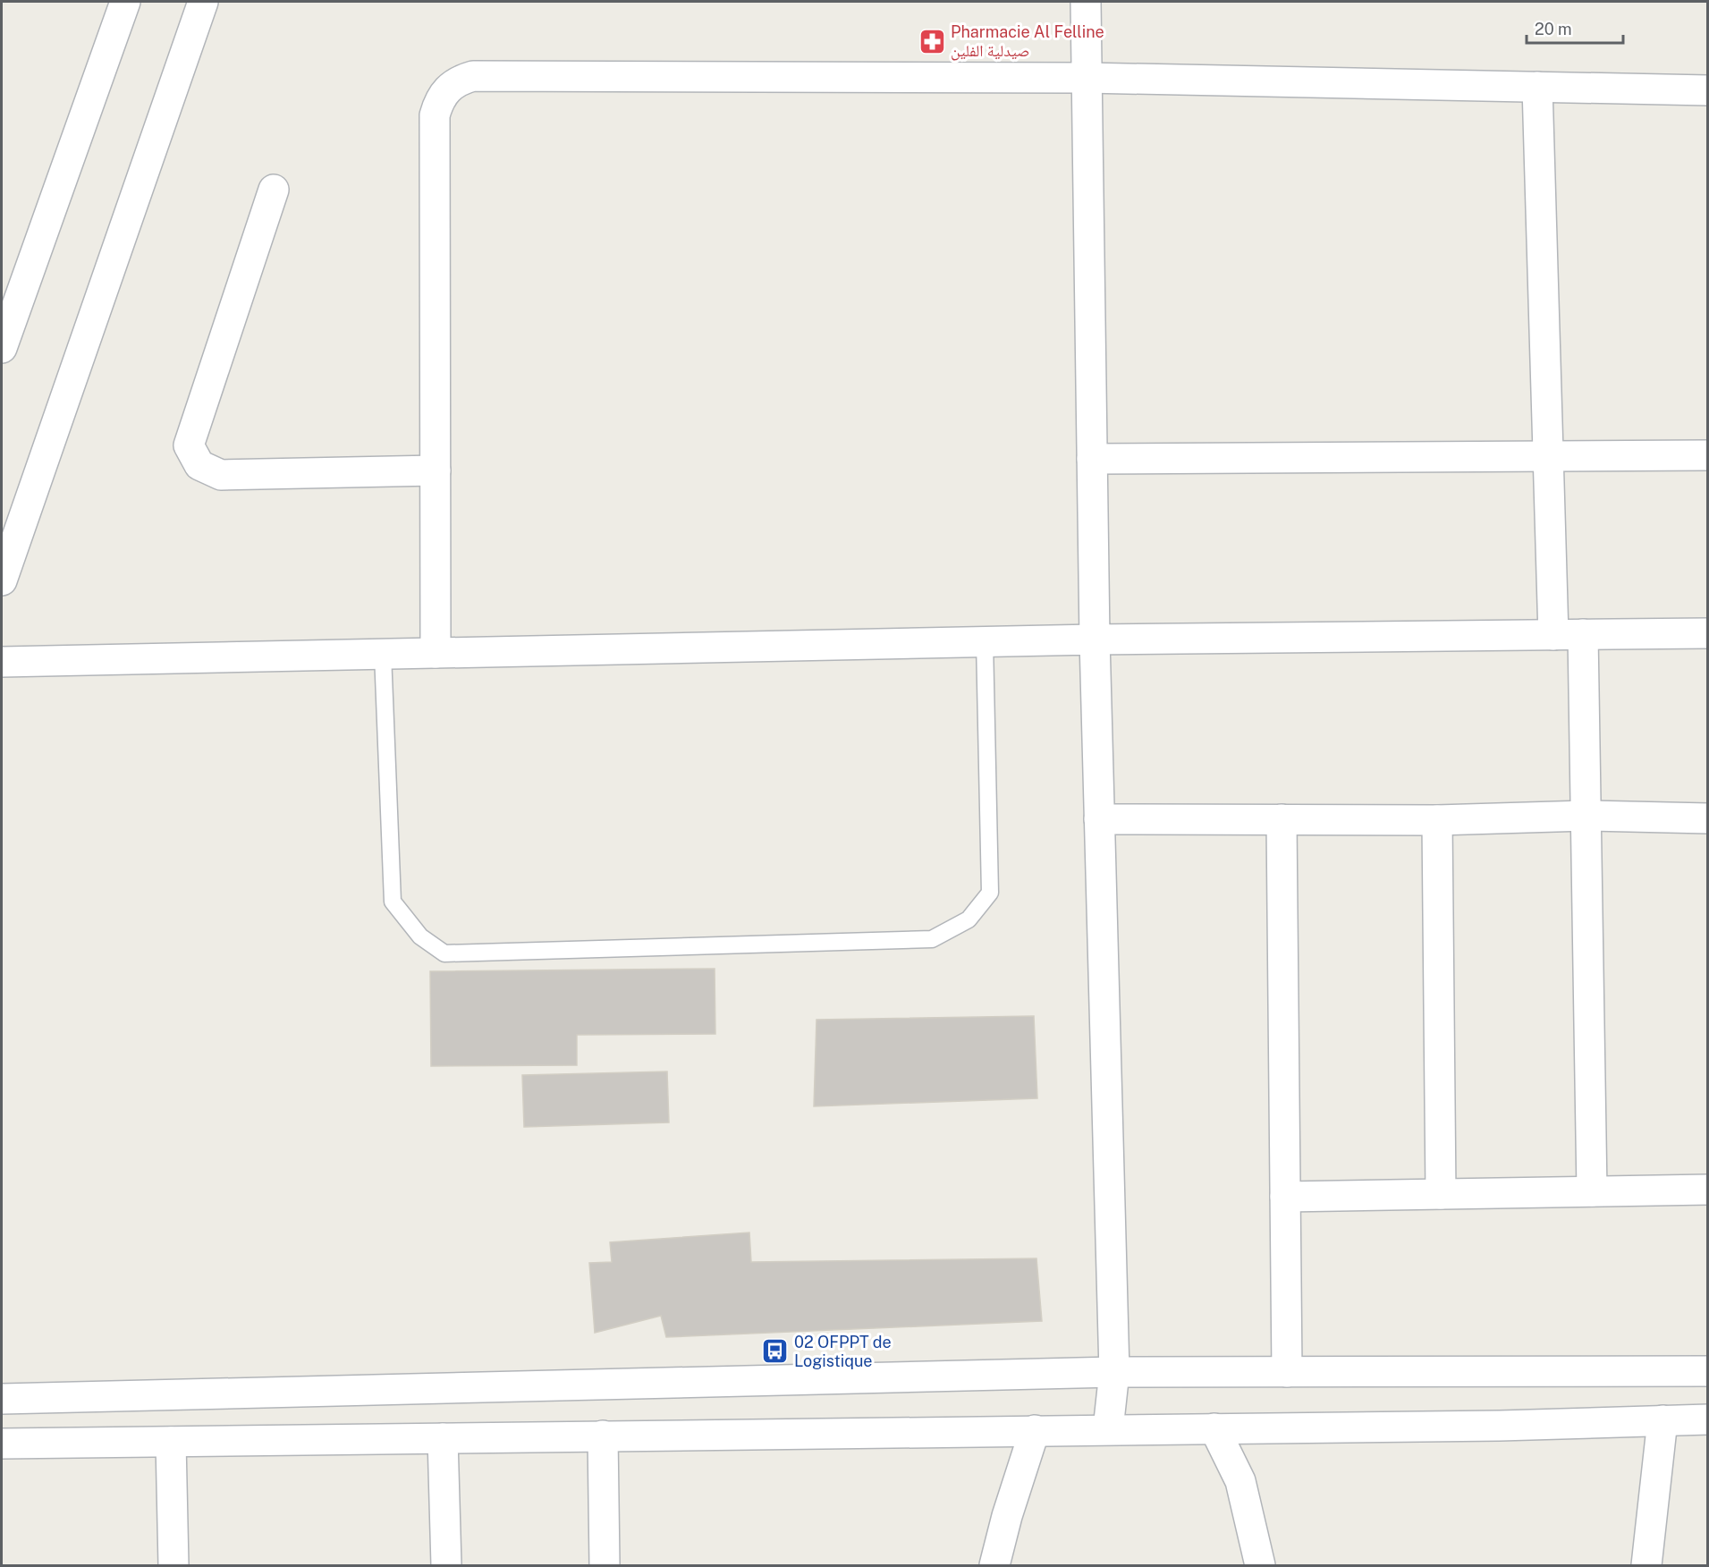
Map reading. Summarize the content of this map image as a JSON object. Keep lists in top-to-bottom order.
{
  "places": {
    "pharmacy": ["Pharmacie Al Felline صيدلية الفلين"],
    "bus stop": ["02 OFPPT de Logistique"]
  },
  "scale_bar": "20 m"
}
